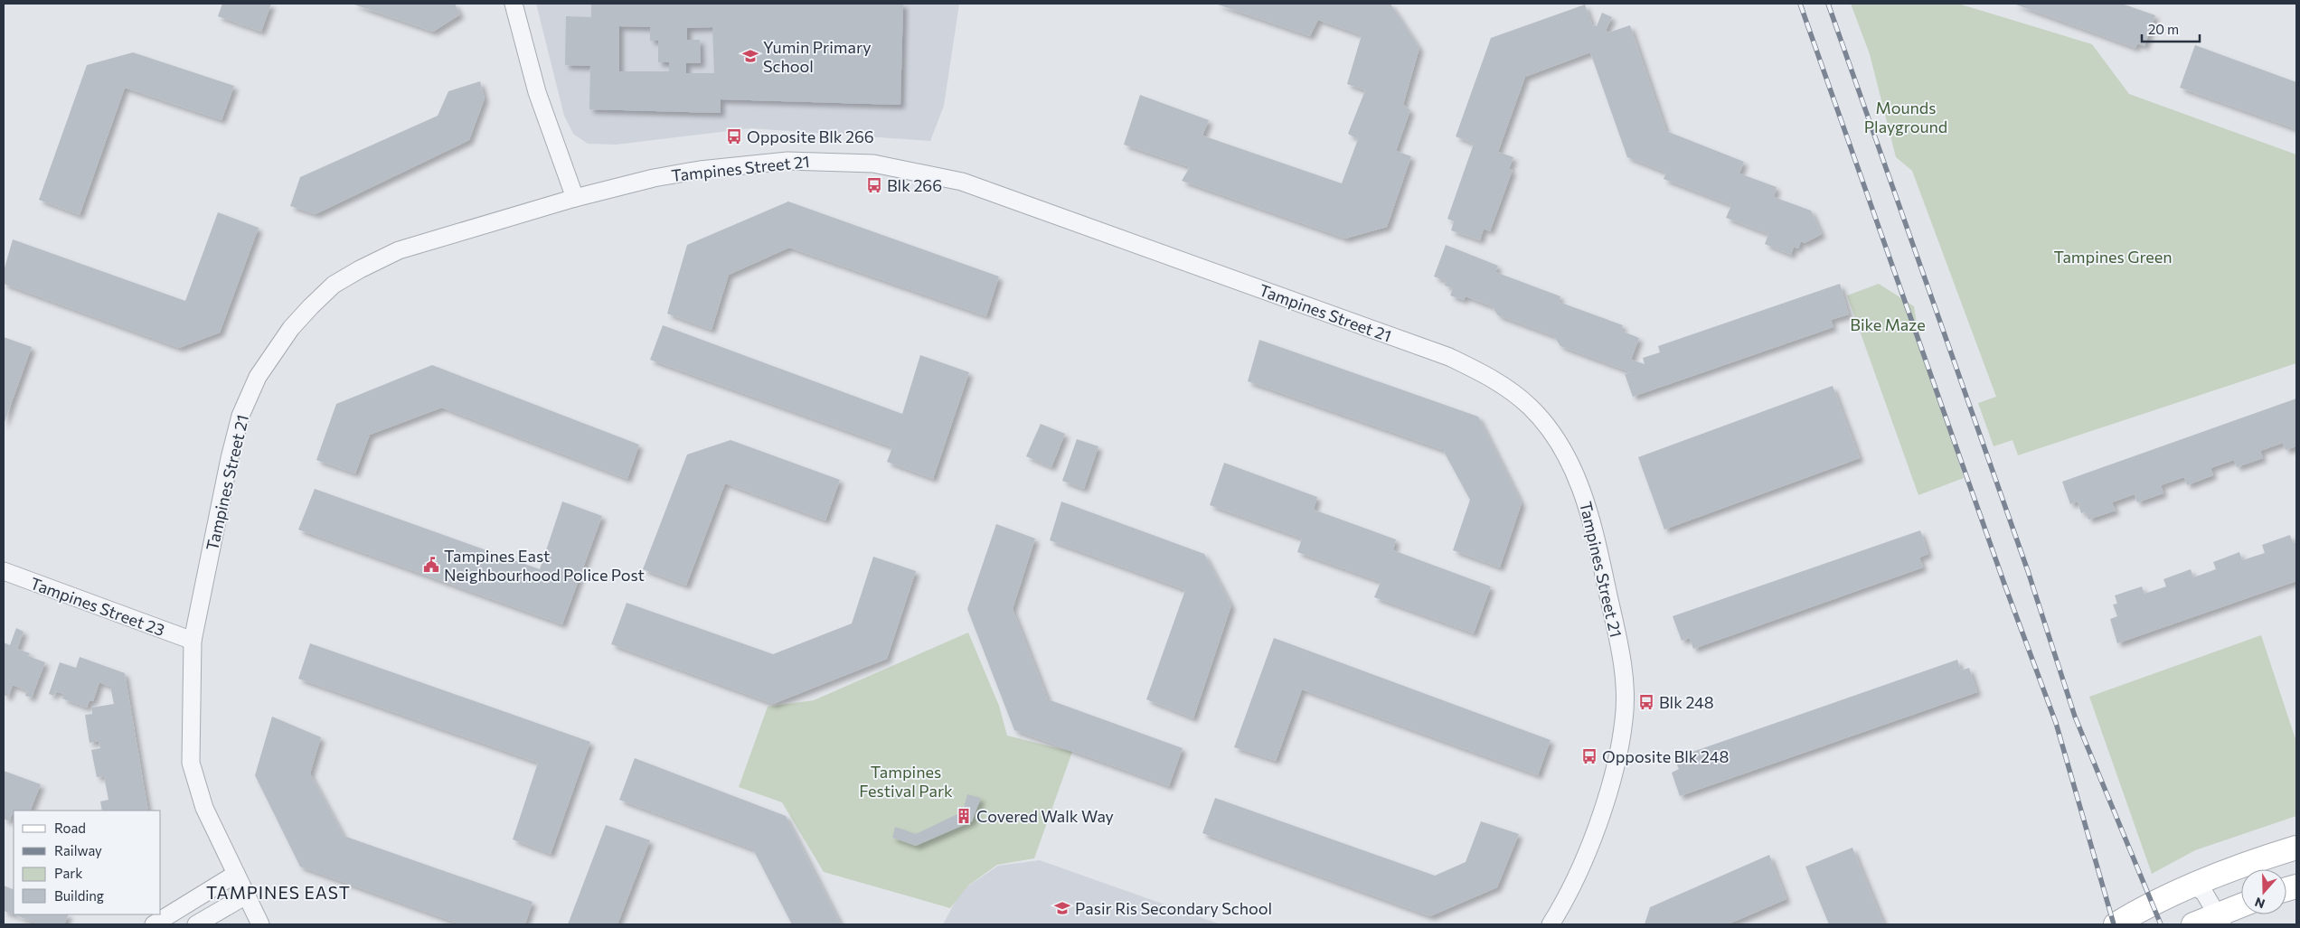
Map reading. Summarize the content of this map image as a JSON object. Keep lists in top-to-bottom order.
{
  "streets": {
    "street": ["Tampines Street 21", "Tampines Street 23"]
  },
  "crossings": [
    ["Tampines Street 21", "Tampines Street 23"]
  ],
  "districts": ["TAMPINES EAST"],
  "parks": [
    "Mounds Playground",
    "Tampines Green",
    "Bike Maze",
    "Tampines Festival Park"
  ],
  "places": {
    "school or university": ["Yumin Primary School", "Pasir Ris Secondary School"],
    "bus stop": [
      "Opposite Blk 266",
      "Blk 266",
      "Blk 248",
      "Opposite Blk 248"
    ],
    "public building": ["Tampines East Neighbourhood Police Post"],
    "building": ["Covered Walk Way"]
  },
  "legend": [
    "Road",
    "Railway",
    "Park",
    "Building"
  ],
  "scale_bar": "20 m",
  "north": "bottom"
}
